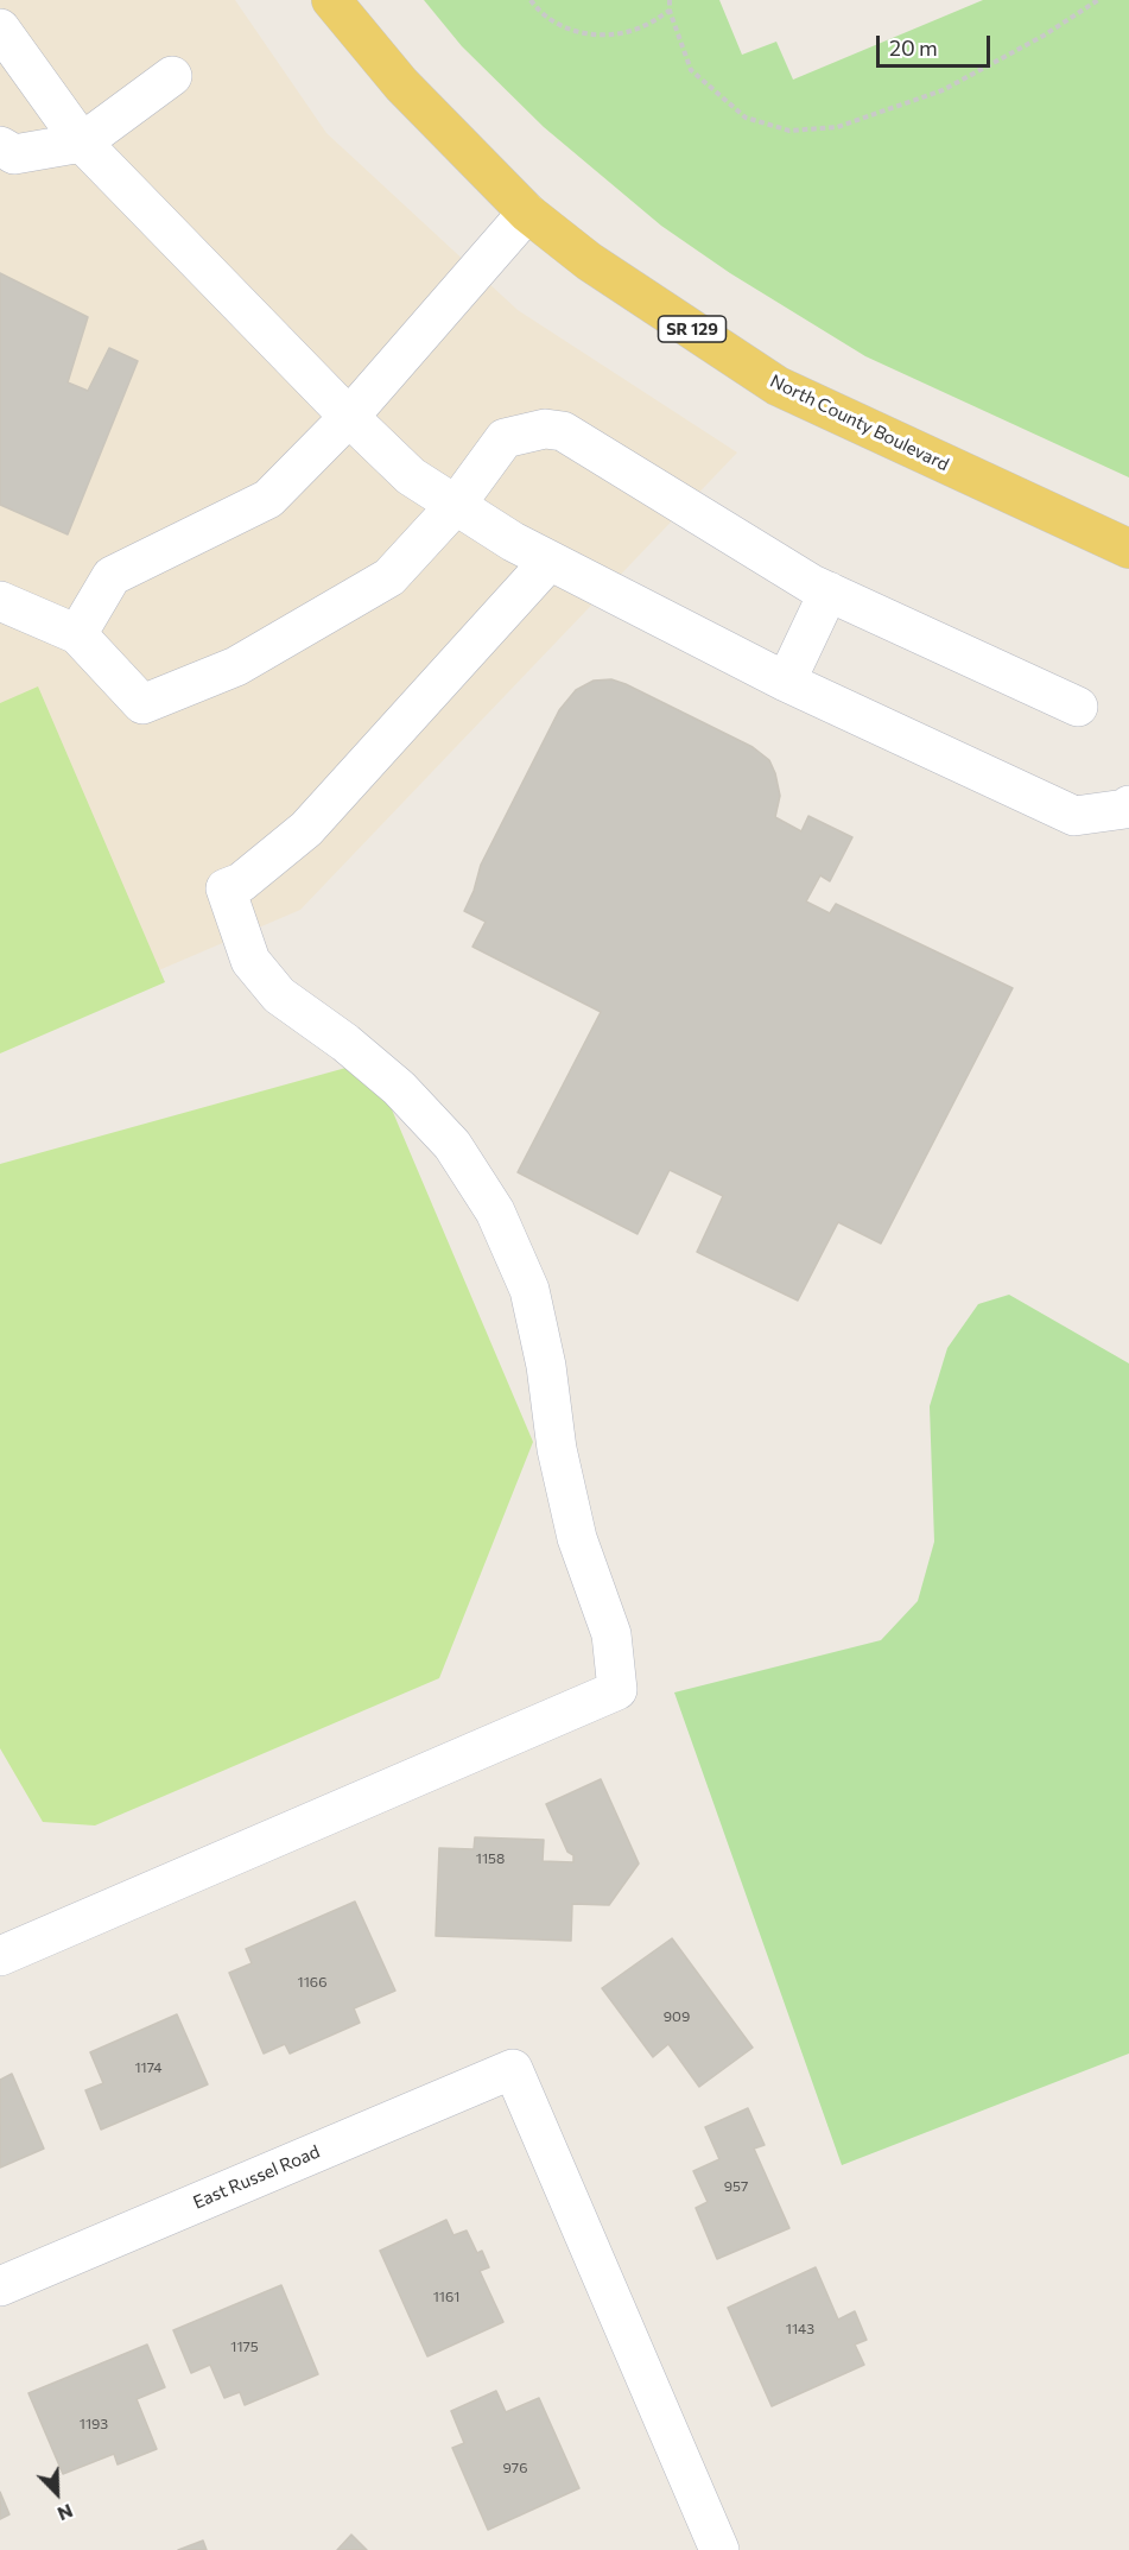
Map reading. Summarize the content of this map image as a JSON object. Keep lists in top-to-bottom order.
{
  "streets": {
    "main road": ["SR 129", "North County Boulevard"],
    "street": ["East Russel Road"]
  },
  "house_numbers": [
    "1158",
    "1166",
    "909",
    "1174",
    "957",
    "1161",
    "1143",
    "1175",
    "1193",
    "976"
  ],
  "scale_bar": "20 m",
  "north": "bottom right"
}
